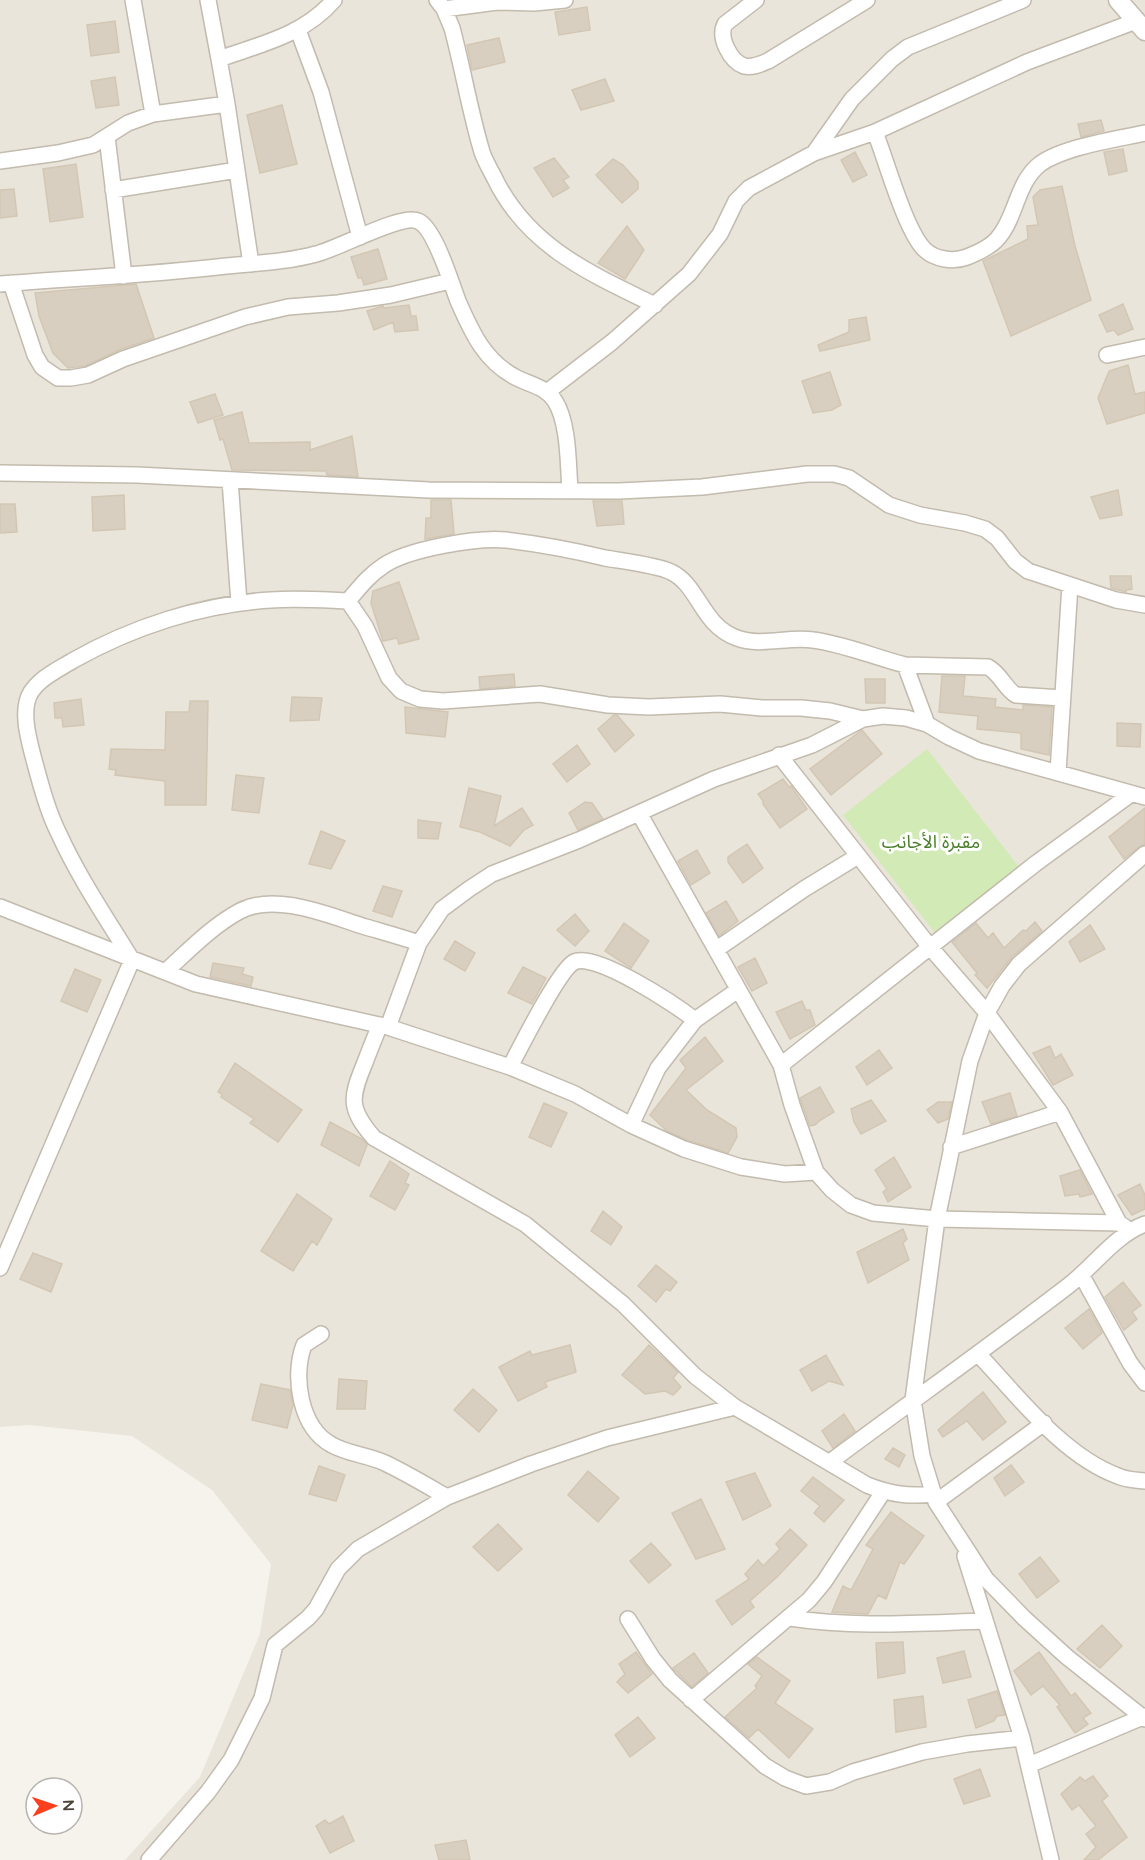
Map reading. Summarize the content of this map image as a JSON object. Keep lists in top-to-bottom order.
{
  "parks": ["مقبرة الأجانب"],
  "north": "right"
}
